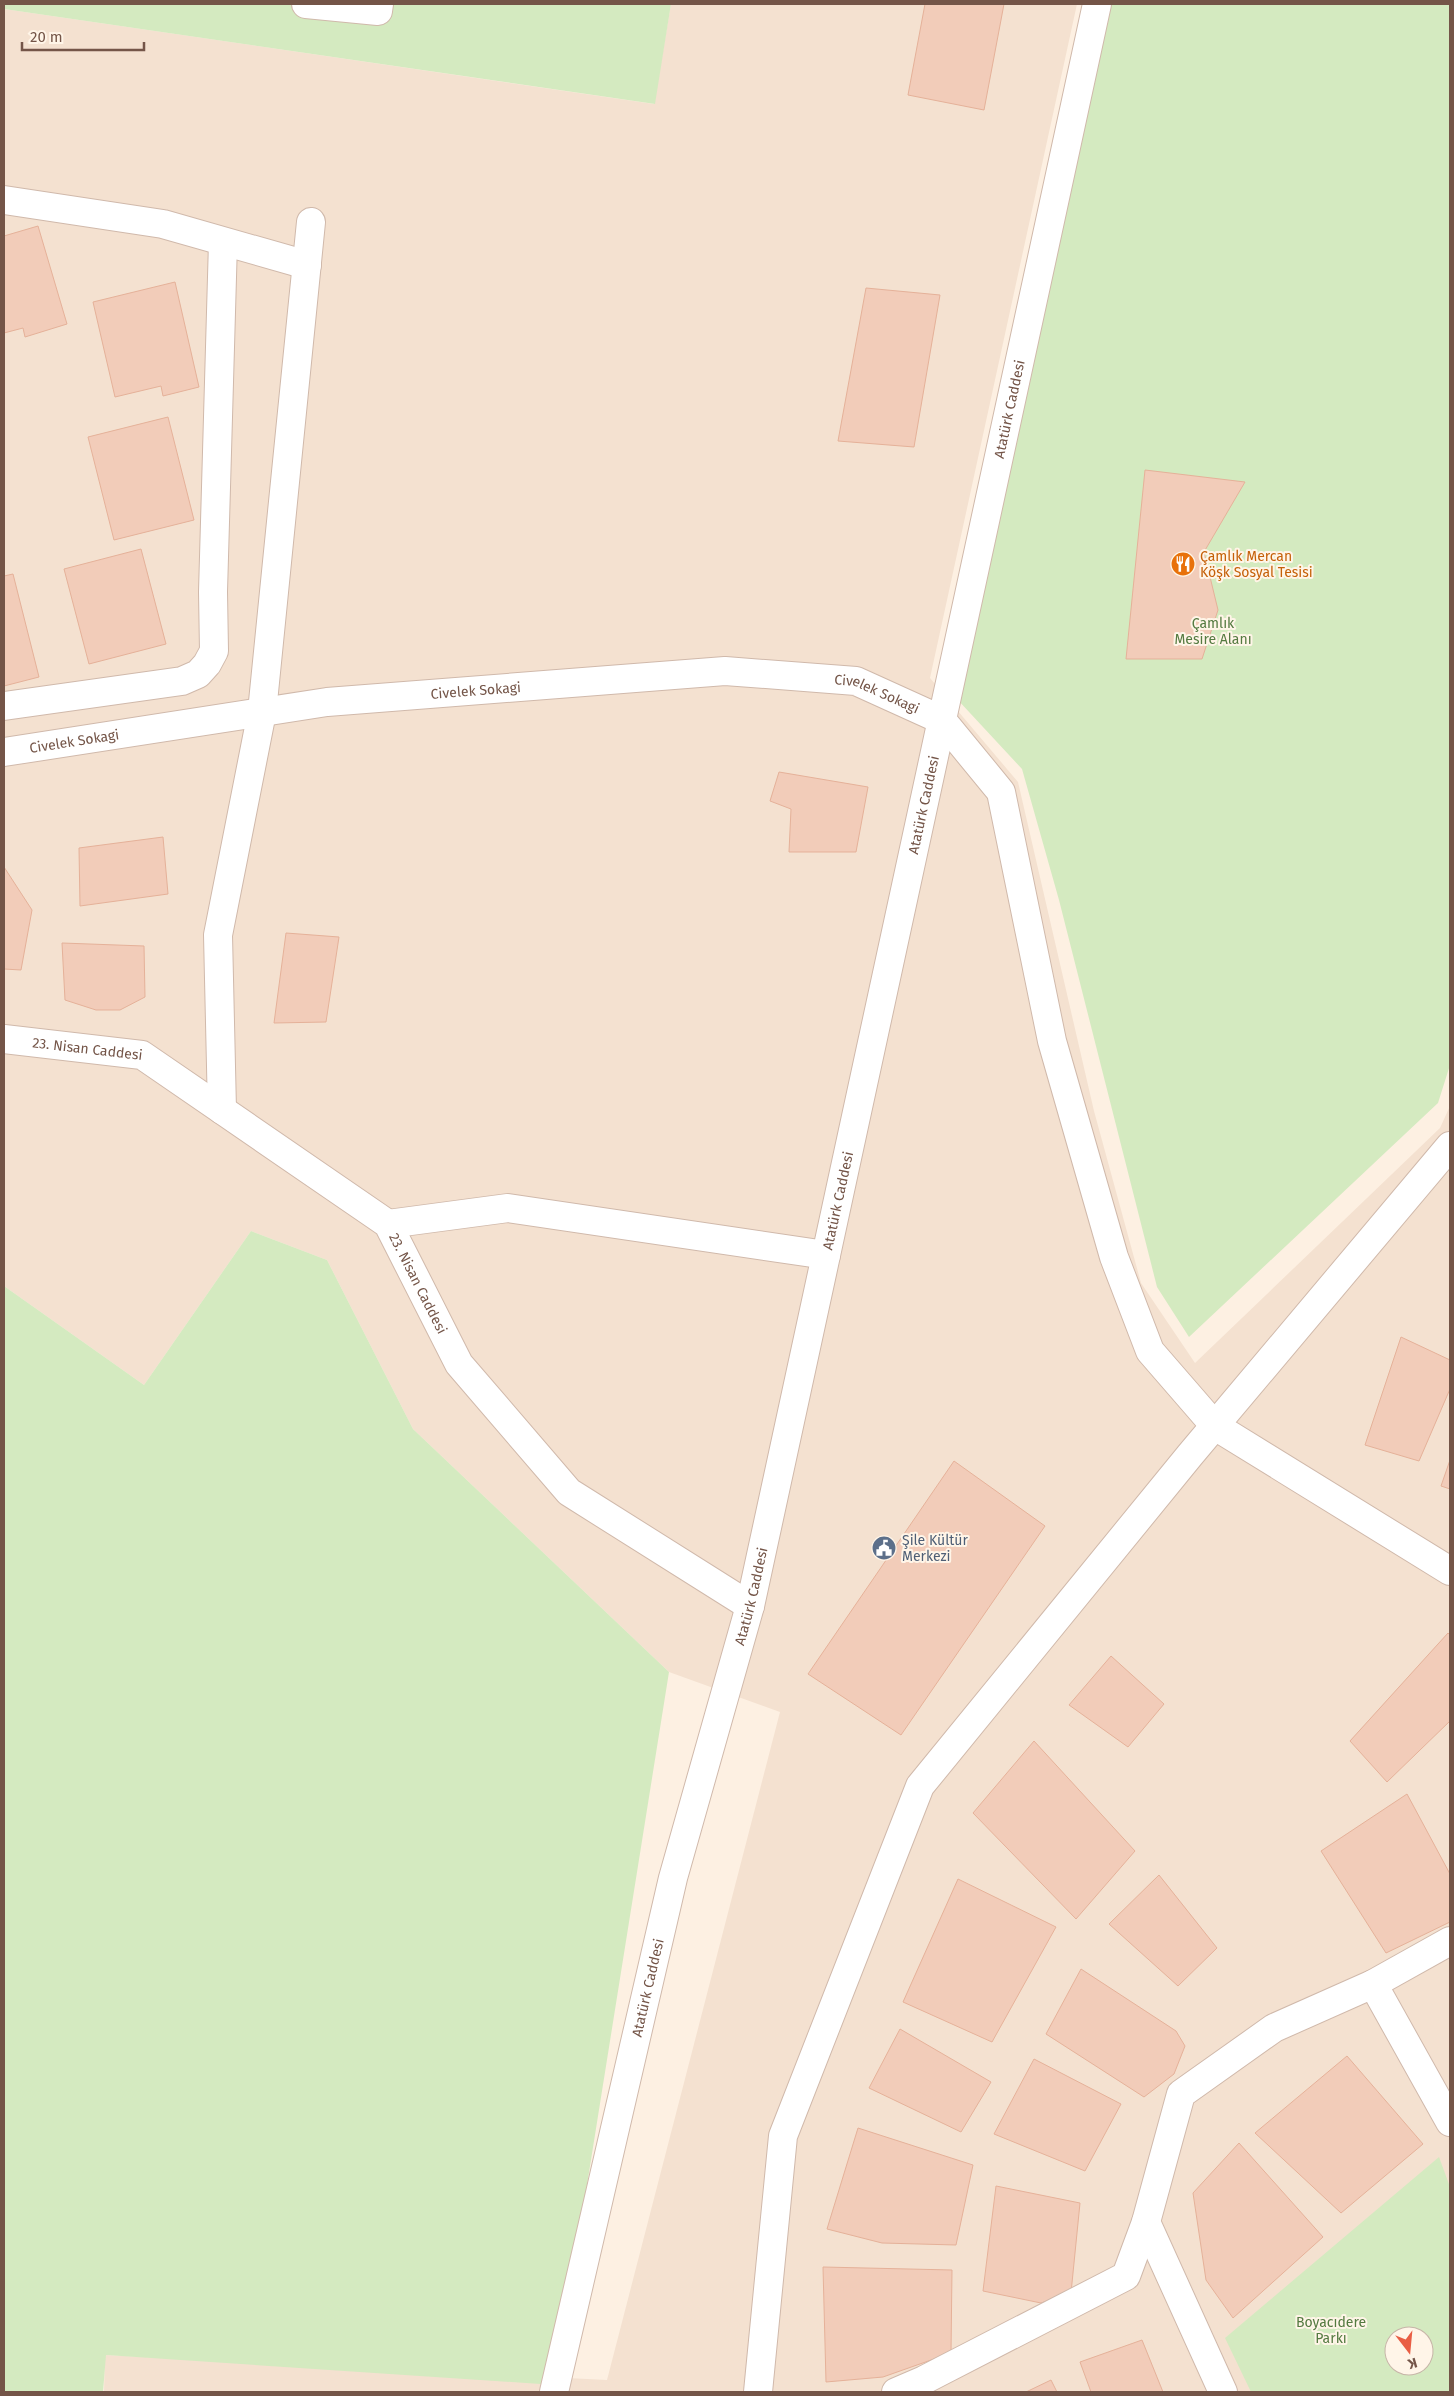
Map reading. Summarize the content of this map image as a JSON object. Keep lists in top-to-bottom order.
{
  "streets": {
    "street": ["Atatürk Caddesi", "Civelek Sokagi", "23. Nisan Caddesi"]
  },
  "crossings": [
    ["Atatürk Caddesi", "Civelek Sokagi"],
    ["Atatürk Caddesi", "23. Nisan Caddesi"]
  ],
  "parks": ["Çamlık Mesire Alanı", "Boyacıdere Parkı"],
  "places": {
    "restaurant": ["Çamlık Mercan Köşk Sosyal Tesisi"],
    "public building": ["Şile Kültür Merkezi"]
  },
  "scale_bar": "20 m",
  "north": "bottom"
}
